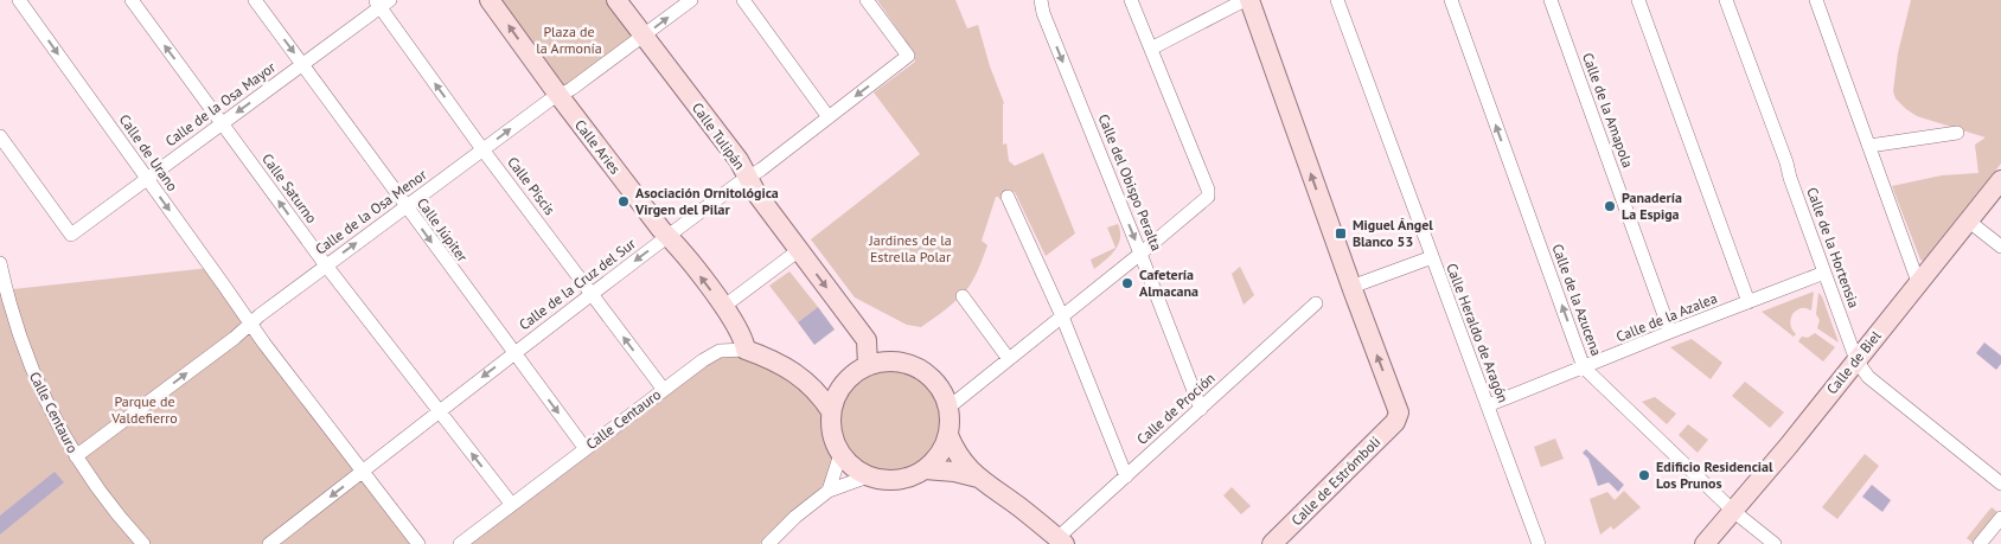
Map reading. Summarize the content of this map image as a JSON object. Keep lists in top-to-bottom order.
{
  "streets": {
    "street": [
      "Calle de la Osa Mayor",
      "Calle de la Amapola",
      "Calle Tulipán",
      "Calle Aries",
      "Calle de Urano",
      "Calle del Obispo Peralta",
      "Calle Piscis",
      "Calle Saturno",
      "Calle de la Osa Menor",
      "Calle Júpiter",
      "Calle de la Hortensia",
      "Calle de la Cruz del Sur",
      "Calle de la Azucena",
      "Calle de la Azalea",
      "Calle Heraldo de Aragón",
      "Calle de Biel",
      "Calle de Proción",
      "Calle Centauro",
      "Calle de Estrómboli"
    ]
  },
  "crossings": [
    ["Calle de la Osa Mayor", "Calle de Urano"],
    ["Calle de la Osa Mayor", "Calle Piscis"],
    ["Calle de la Osa Mayor", "Calle Saturno"],
    ["Calle de la Osa Mayor", "Calle Júpiter"],
    ["Calle de la Amapola", "Calle de la Azalea"],
    ["Calle Tulipán", "Calle de la Osa Menor"],
    ["Calle Tulipán", "Calle de la Cruz del Sur"],
    ["Calle Tulipán", "Calle Centauro"],
    ["Calle Aries", "Calle de la Osa Menor"],
    ["Calle Aries", "Calle de la Cruz del Sur"],
    ["Calle Aries", "Calle Centauro"],
    ["Calle de Urano", "Calle de la Osa Menor"],
    ["Calle de Urano", "Calle de la Cruz del Sur"],
    ["Calle del Obispo Peralta", "Calle de Proción"],
    ["Calle Piscis", "Calle de la Osa Menor"],
    ["Calle Piscis", "Calle de la Cruz del Sur"],
    ["Calle Piscis", "Calle Centauro"],
    ["Calle Saturno", "Calle de la Osa Menor"],
    ["Calle Saturno", "Calle de la Cruz del Sur"],
    ["Calle Saturno", "Calle Centauro"],
    ["Calle de la Osa Menor", "Calle Júpiter"],
    ["Calle de la Osa Menor", "Calle Centauro"],
    ["Calle Júpiter", "Calle de la Cruz del Sur"],
    ["Calle Júpiter", "Calle Centauro"],
    ["Calle de la Hortensia", "Calle de la Azalea"],
    ["Calle de la Hortensia", "Calle de Biel"],
    ["Calle de la Azucena", "Calle de la Azalea"],
    ["Calle de la Azucena", "Calle de Biel"],
    ["Calle de la Azalea", "Calle Heraldo de Aragón"]
  ],
  "one_way": [
    "Calle Aries",
    "Calle de Urano",
    "Calle Piscis",
    "Calle Saturno",
    "Calle de la Osa Menor",
    "Calle Júpiter",
    "Calle de la Cruz del Sur",
    "Calle de la Azucena",
    "Calle de Estrómboli"
  ],
  "parks": ["Plaza de la Armonía", "Jardines de la Estrella Polar", "Parque de Valdefierro"],
  "places": {
    "other": [
      "Asociación Ornitológica Virgen del Pilar",
      "Panadería La Espiga",
      "Cafetería Almacana",
      "Edificio Residencial Los Prunos"
    ],
    "transit": ["Miguel Ángel Blanco 53"]
  }
}
